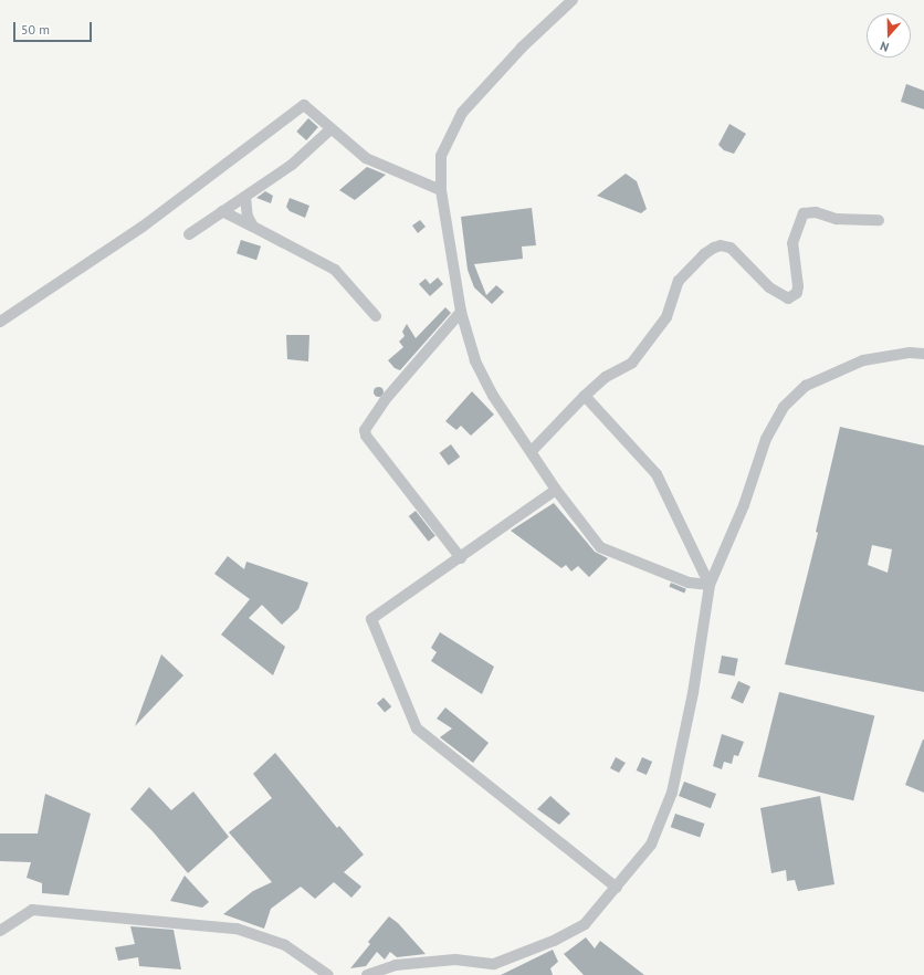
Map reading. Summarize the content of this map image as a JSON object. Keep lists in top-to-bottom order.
{
  "scale_bar": "50 m",
  "north": "bottom"
}
